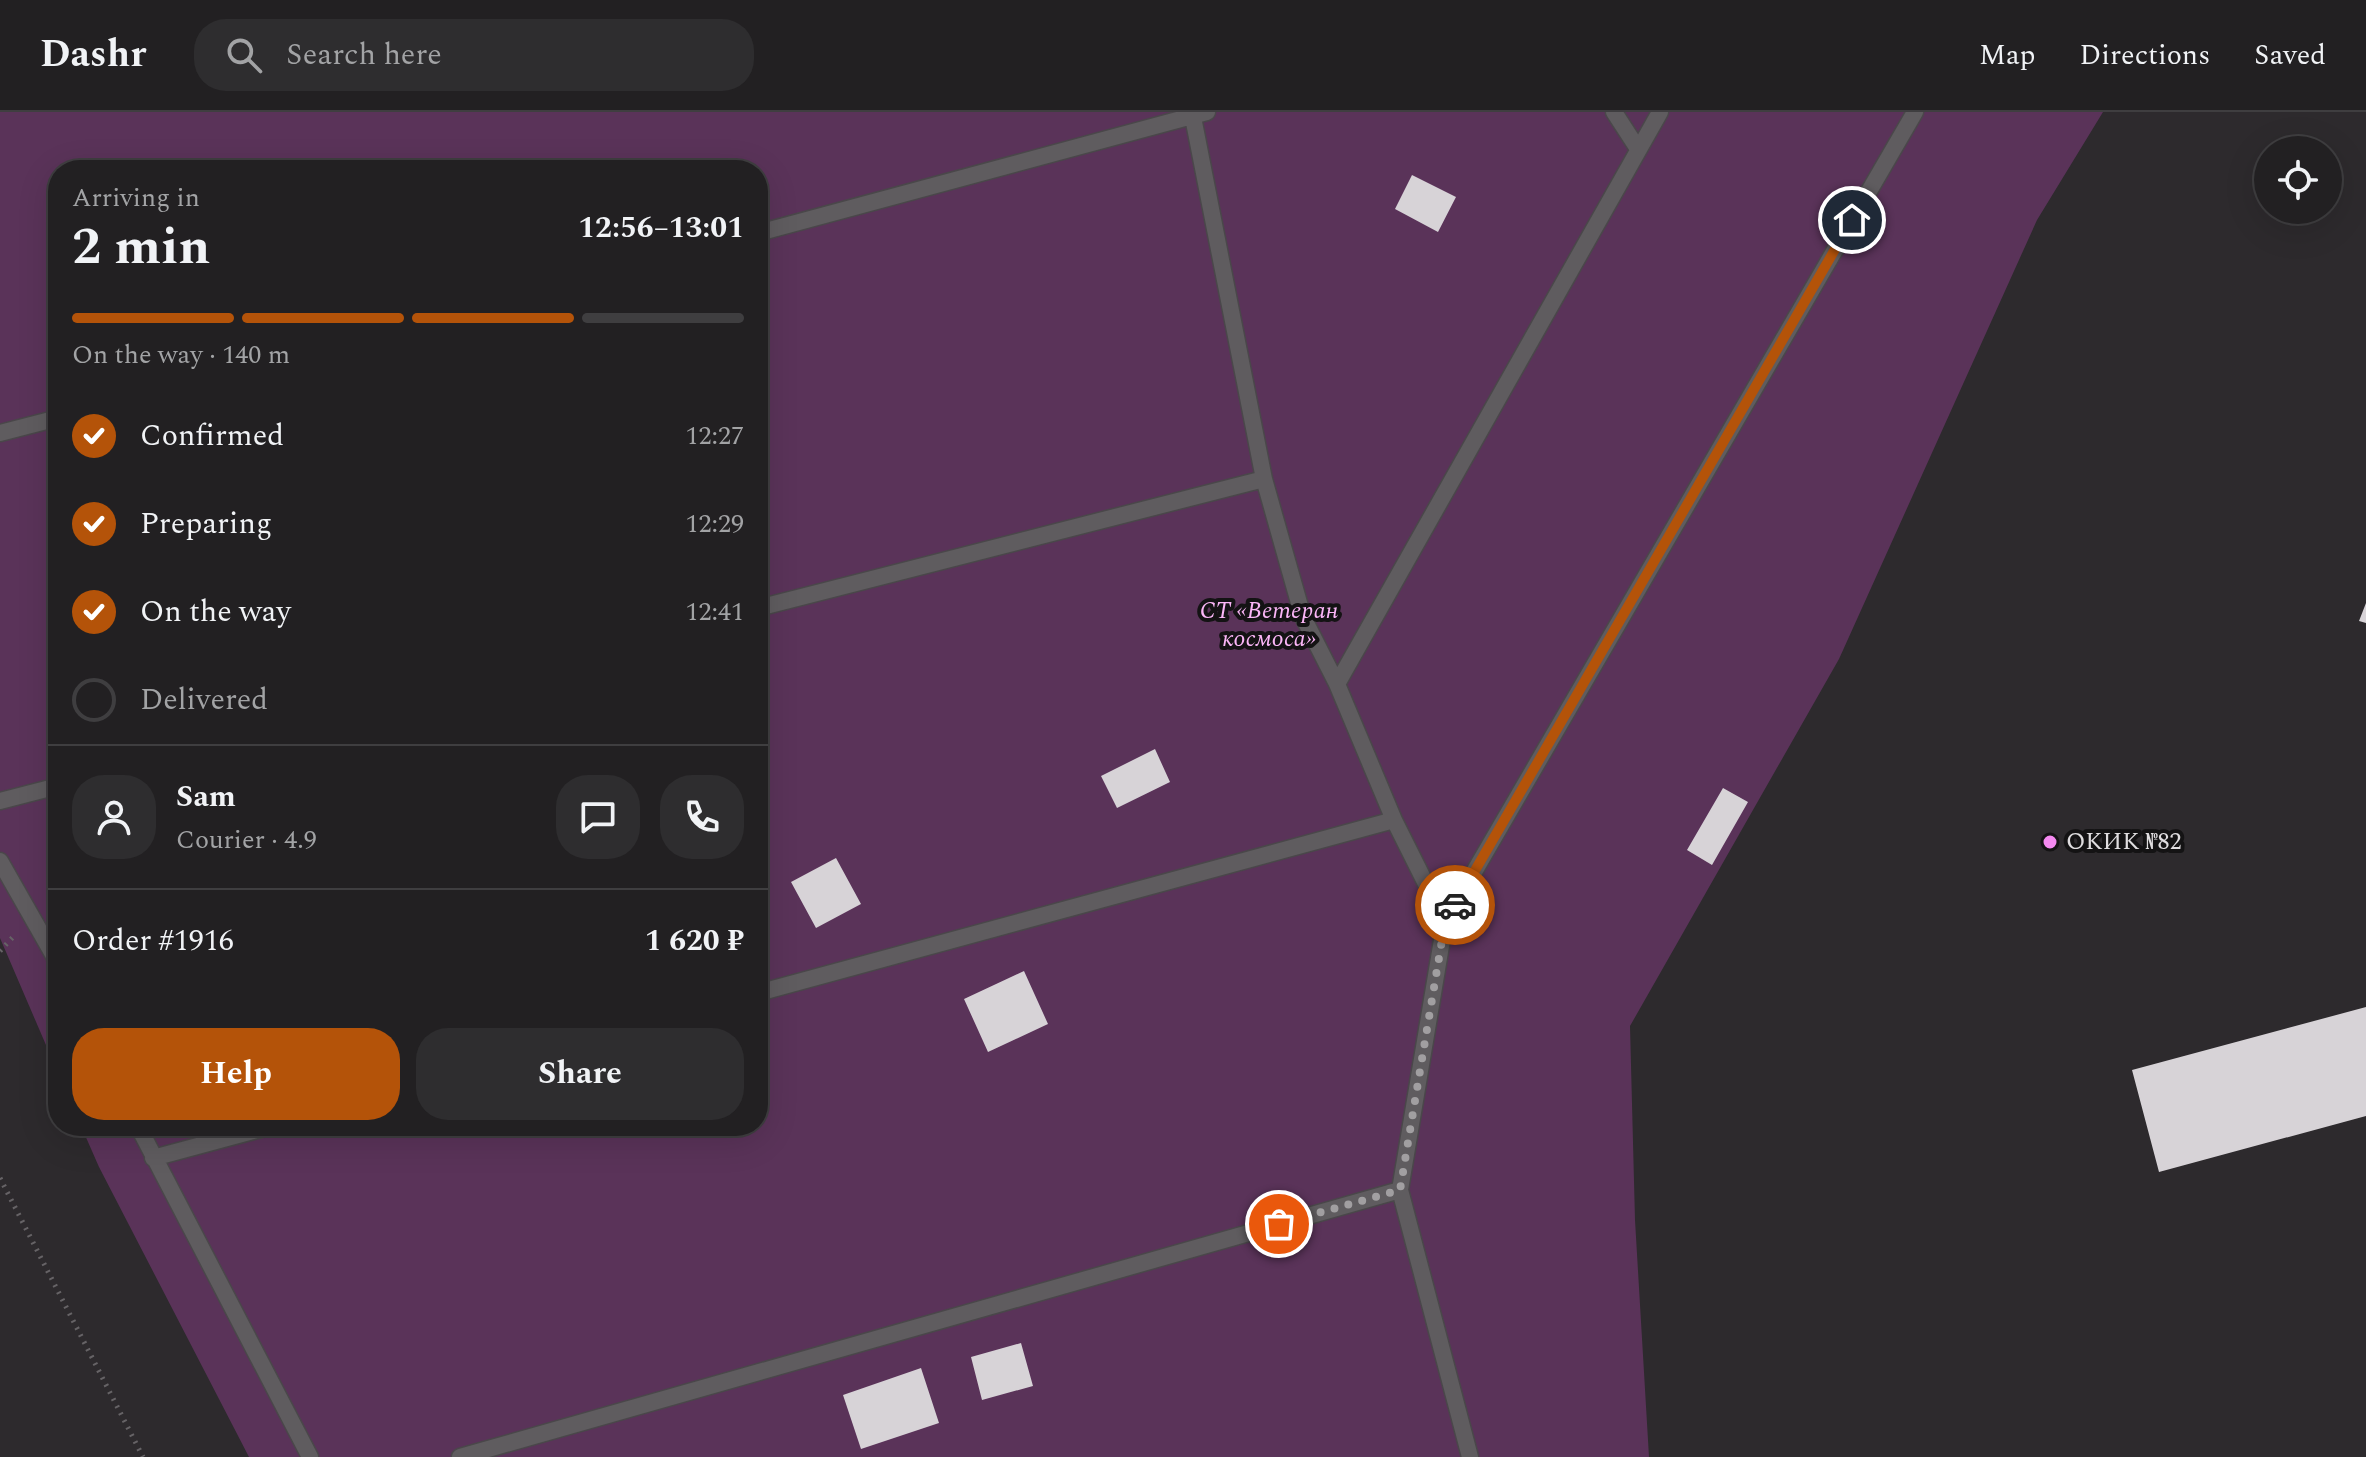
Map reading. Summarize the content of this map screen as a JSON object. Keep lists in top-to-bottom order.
{
  "parks": ["СТ «Ветеран космоса»"],
  "places": ["ОКИК №82"],
  "page": {
    "header": "Dashr",
    "search": "Search here",
    "nav": ["Map", "Directions", "Saved"],
    "heading": ["2 min", "Arriving in", "12:56–13:01"],
    "panel": [
      "Sam",
      "Courier · 4.9",
      "Order #1916",
      "1 620 ₽"
    ],
    "bar": "On the way · 140 m",
    "list": [
      ["Confirmed", "12:27"],
      ["Preparing", "12:29"],
      ["On the way", "12:41"],
      "Delivered"
    ],
    "buttons": ["Help", "Share"]
  }
}
